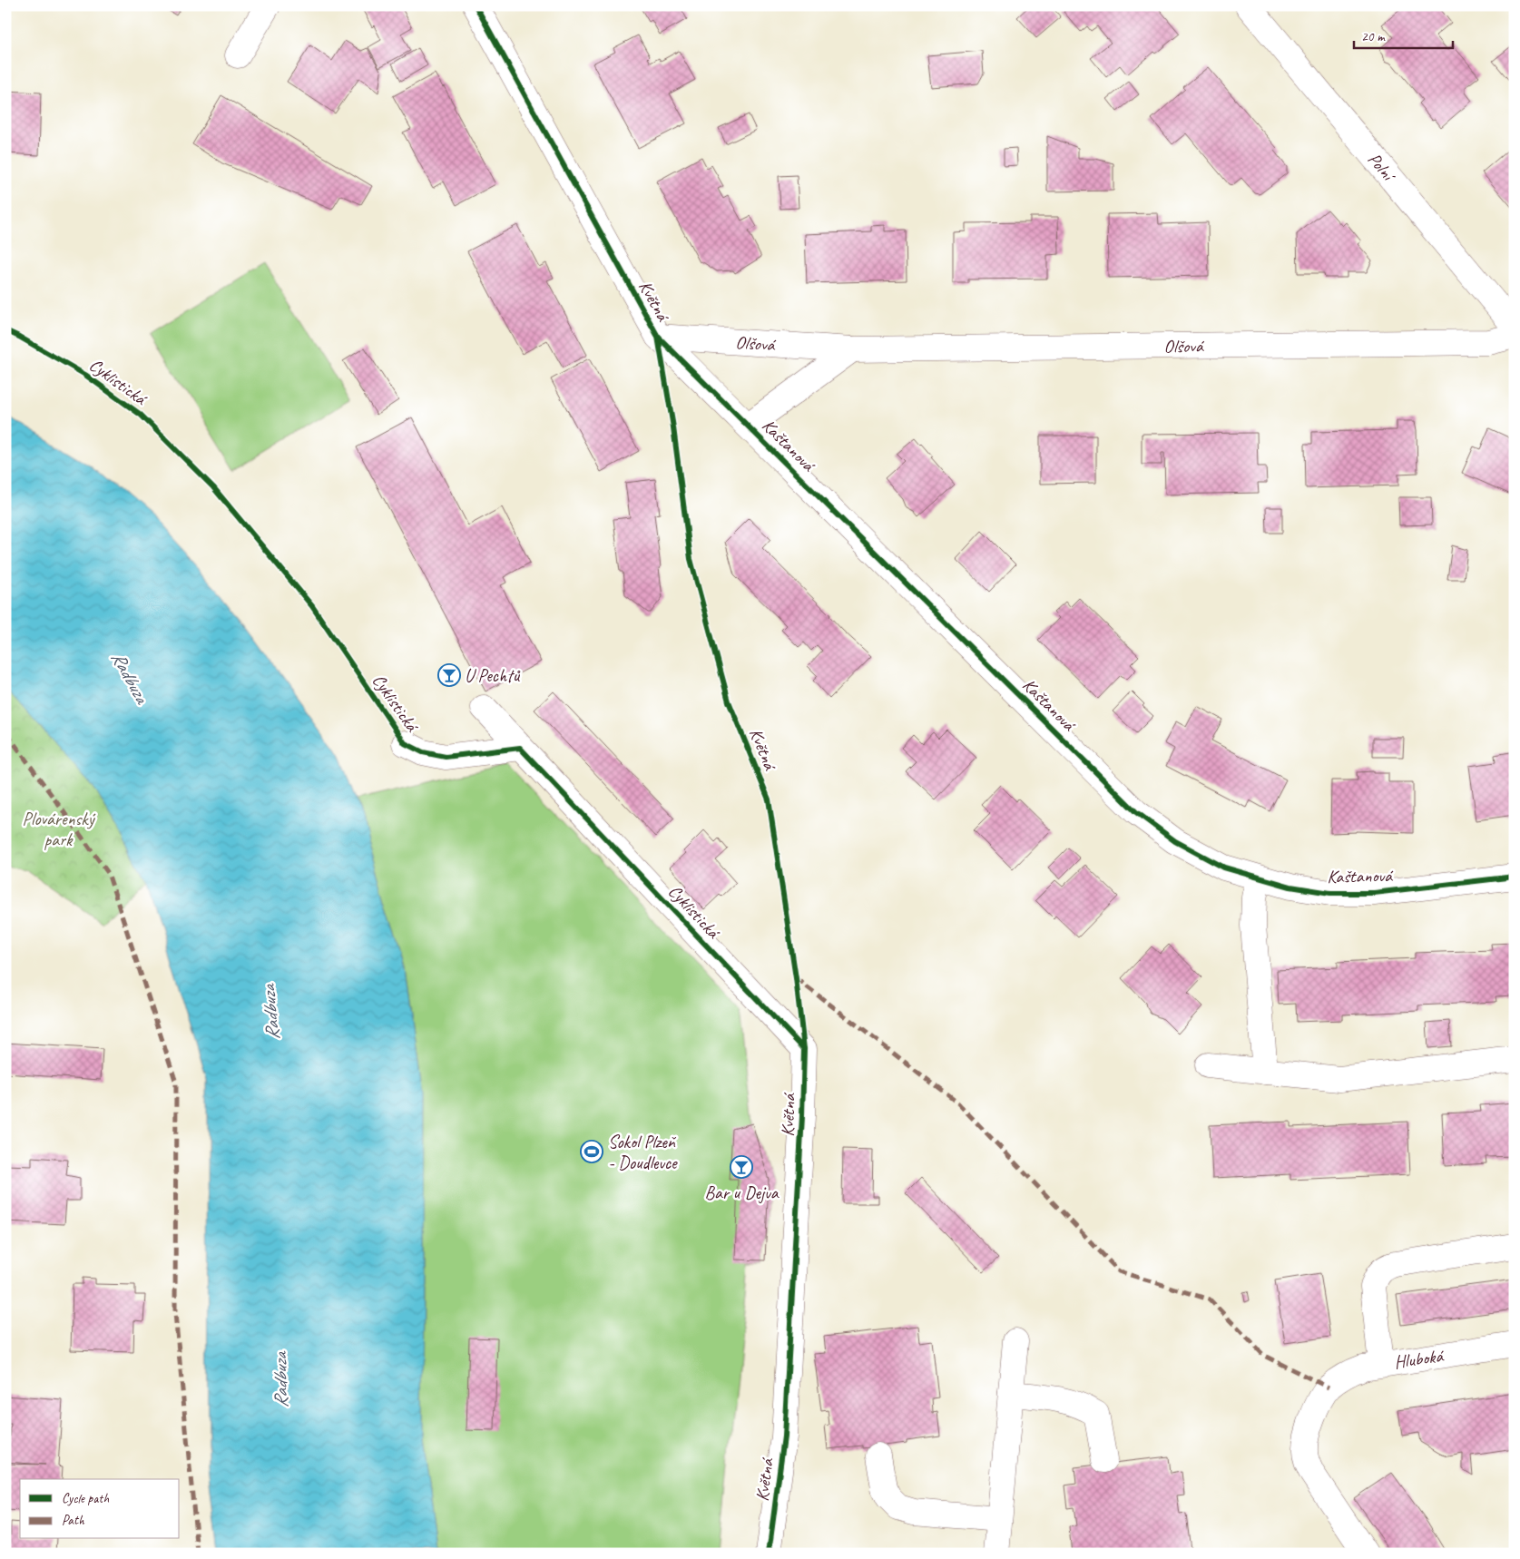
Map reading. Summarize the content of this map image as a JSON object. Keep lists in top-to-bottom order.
{
  "streets": {
    "street": [
      "Polní",
      "Květná",
      "Olšová",
      "Cyklistická",
      "Kaštanová",
      "Hluboká"
    ]
  },
  "crossings": [
    ["Květná", "Olšová"],
    ["Květná", "Cyklistická"],
    ["Květná", "Kaštanová"],
    ["Olšová", "Kaštanová"]
  ],
  "water": ["Radbuza"],
  "parks": ["Plovárenský park"],
  "places": {
    "bar": ["U Pechtů", "Bar u Dejva"],
    "sports": ["Sokol Plzeň - Doudlevce"]
  },
  "legend": ["Cycle path", "Path"],
  "scale_bar": "20 m"
}
